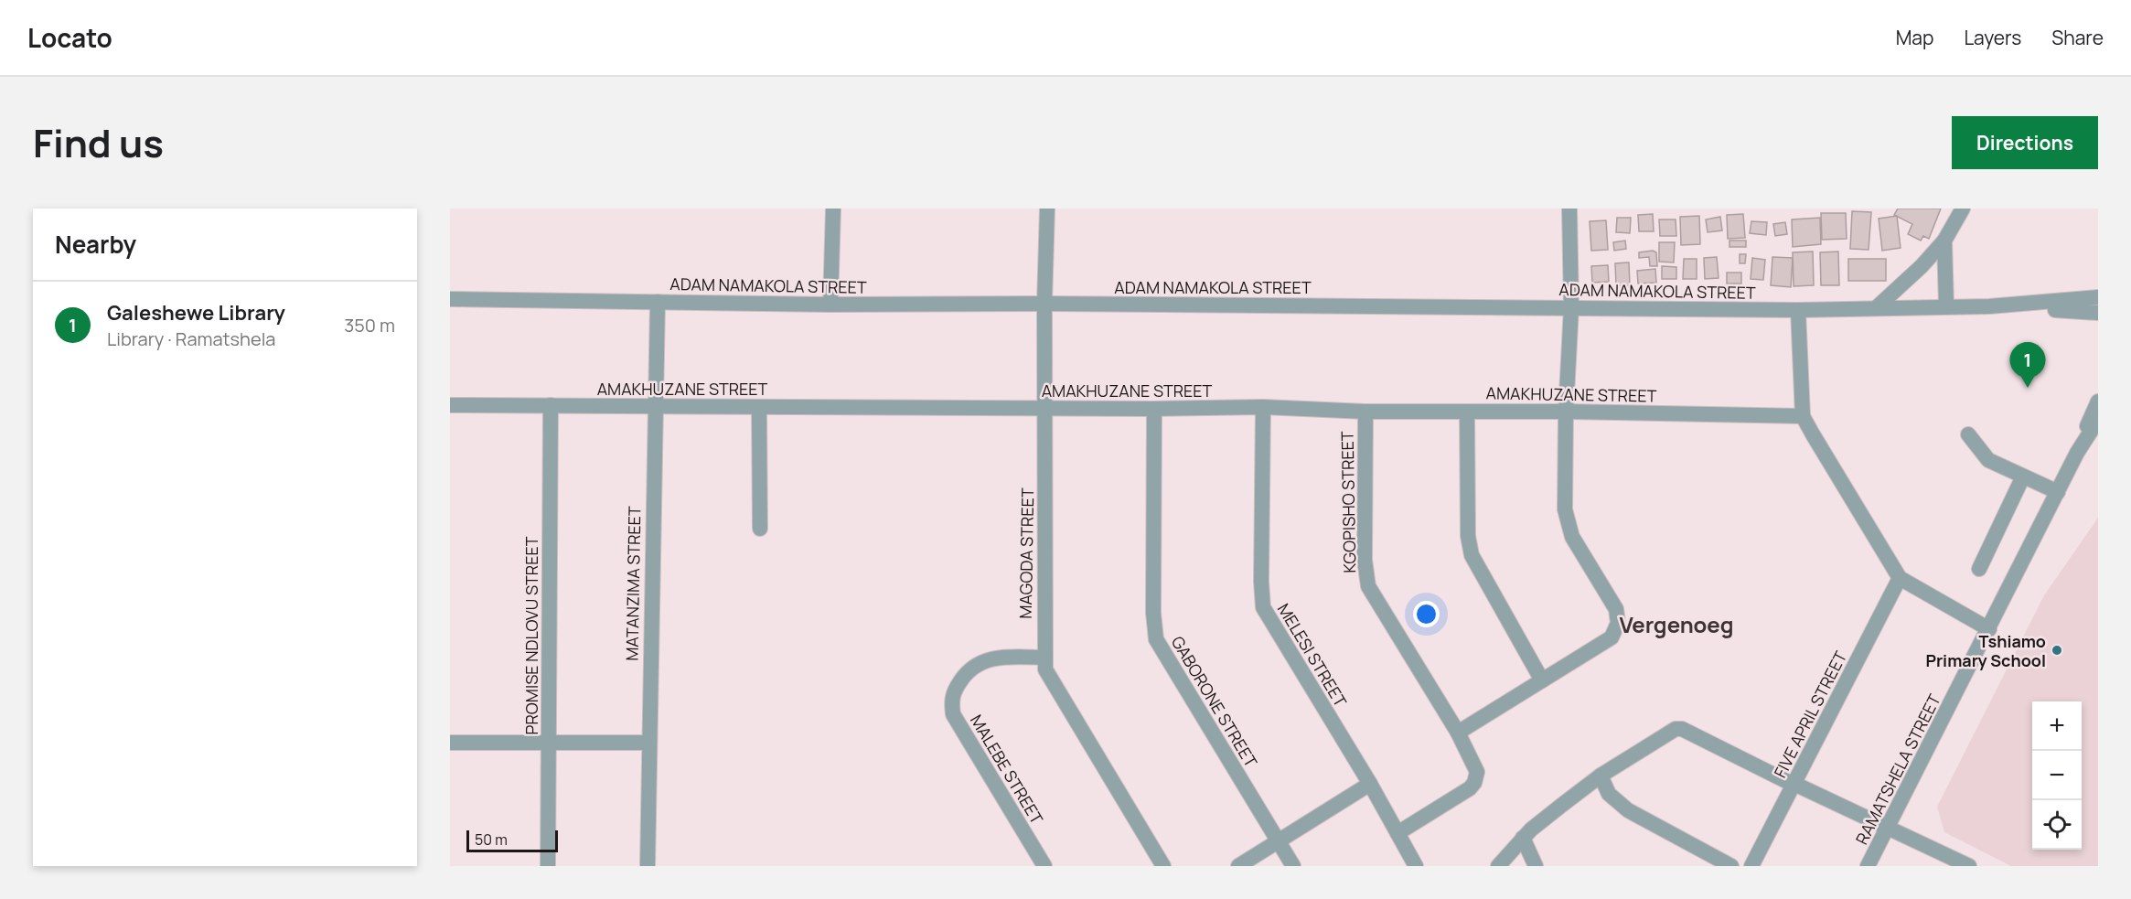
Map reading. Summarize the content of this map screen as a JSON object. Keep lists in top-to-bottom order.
{
  "streets": {
    "street": [
      "ADAM NAMAKOLA STREET",
      "AMAKHUZANE STREET",
      "KGOPISHO STREET",
      "MAGODA STREET",
      "MATANZIMA STREET",
      "PROMISE NDLOVU STREET",
      "MELESI STREET",
      "GABORONE STREET",
      "FIVE APRIL STREET",
      "MALEBE STREET",
      "RAMATSHELA STREET"
    ]
  },
  "crossings": [
    ["ADAM NAMAKOLA STREET", "MAGODA STREET"],
    ["ADAM NAMAKOLA STREET", "MATANZIMA STREET"],
    ["AMAKHUZANE STREET", "KGOPISHO STREET"],
    ["AMAKHUZANE STREET", "MAGODA STREET"],
    ["AMAKHUZANE STREET", "MATANZIMA STREET"],
    ["AMAKHUZANE STREET", "PROMISE NDLOVU STREET"],
    ["AMAKHUZANE STREET", "MELESI STREET"],
    ["AMAKHUZANE STREET", "GABORONE STREET"],
    ["KGOPISHO STREET", "MELESI STREET"],
    ["MAGODA STREET", "MALEBE STREET"]
  ],
  "districts": ["Vergenoeg"],
  "places": ["Tshiamo Primary School"],
  "scale_bar": "50 m",
  "page": {
    "header": "Locato",
    "nav": ["Map", "Layers", "Share"],
    "title": "Find us",
    "buttons": "Directions",
    "heading": "Nearby",
    "list": [
      {
        "mark": "1",
        "name": "Galeshewe Library",
        "note": "Library · Ramatshela",
        "value": "350 m"
      }
    ],
    "pins": "1",
    "map_buttons": ["+", "−"],
    "scale": "50 m"
  }
}
